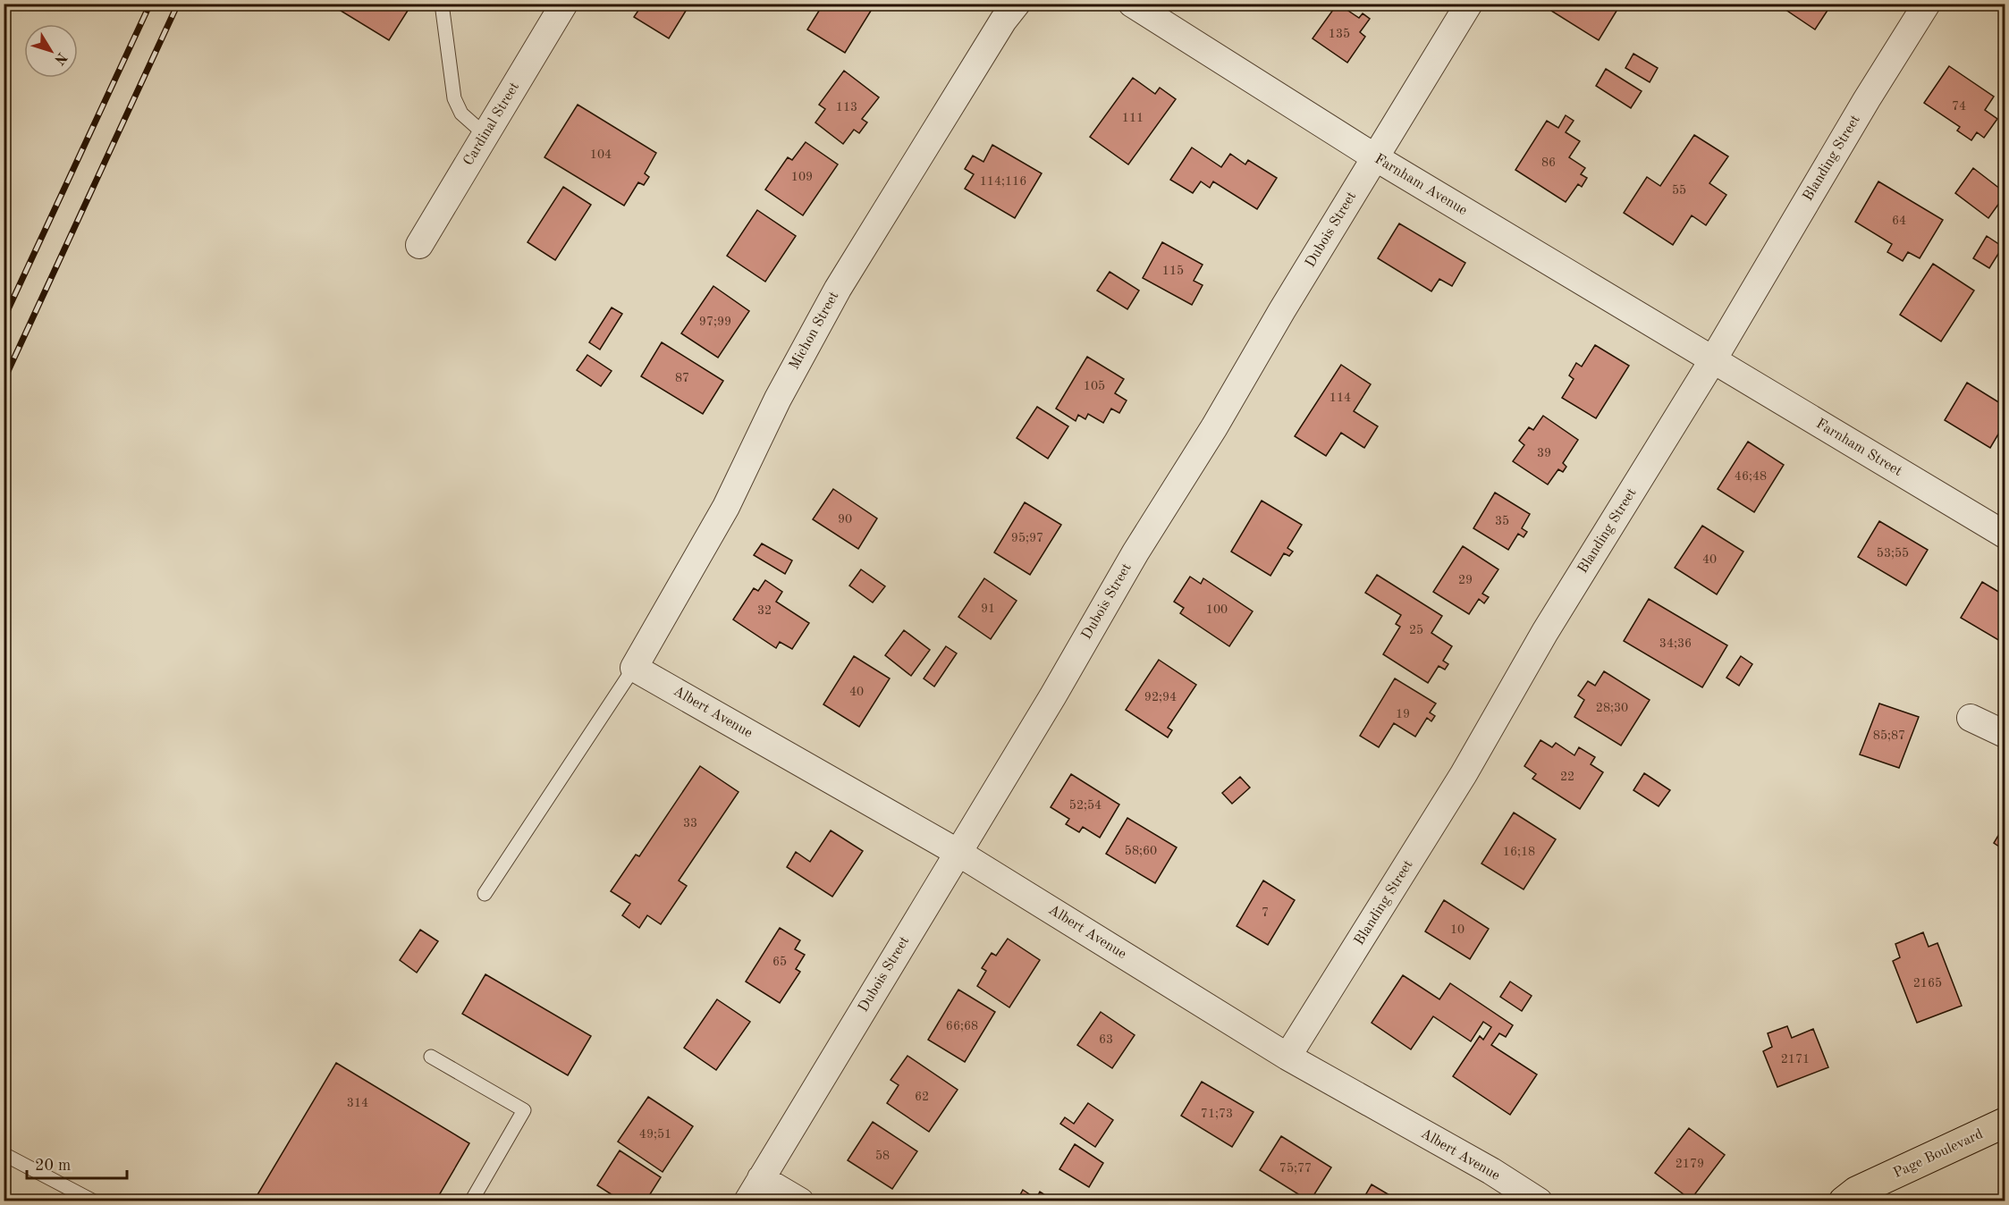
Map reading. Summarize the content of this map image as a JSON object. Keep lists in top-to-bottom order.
{
  "streets": {
    "main road": ["Page Boulevard"],
    "street": [
      "Cardinal Street",
      "Blanding Street",
      "Farnham Avenue",
      "Dubois Street",
      "Michon Street",
      "Farnham Street",
      "Albert Avenue"
    ]
  },
  "crossings": [
    ["Blanding Street", "Farnham Avenue"],
    ["Blanding Street", "Farnham Street"],
    ["Blanding Street", "Albert Avenue"],
    ["Farnham Avenue", "Dubois Street"],
    ["Farnham Avenue", "Farnham Street"],
    ["Dubois Street", "Albert Avenue"],
    ["Michon Street", "Albert Avenue"]
  ],
  "house_numbers": [
    "135",
    "74",
    "113",
    "111",
    "104",
    "86",
    "109",
    "114;116",
    "55",
    "64",
    "115",
    "97;99",
    "87",
    "105",
    "114",
    "39",
    "46;48",
    "90",
    "35",
    "95;97",
    "53;55",
    "40",
    "29",
    "91",
    "100",
    "32",
    "25",
    "34;36",
    "40",
    "92;94",
    "28;30",
    "19",
    "85;87",
    "22",
    "52;54",
    "33",
    "58;60",
    "16;18",
    "7",
    "10",
    "65",
    "2165",
    "66;68",
    "63",
    "2171",
    "62",
    "314",
    "71;73",
    "49;51",
    "58",
    "2179",
    "75;77"
  ],
  "scale_bar": "20 m",
  "north": "bottom right"
}
